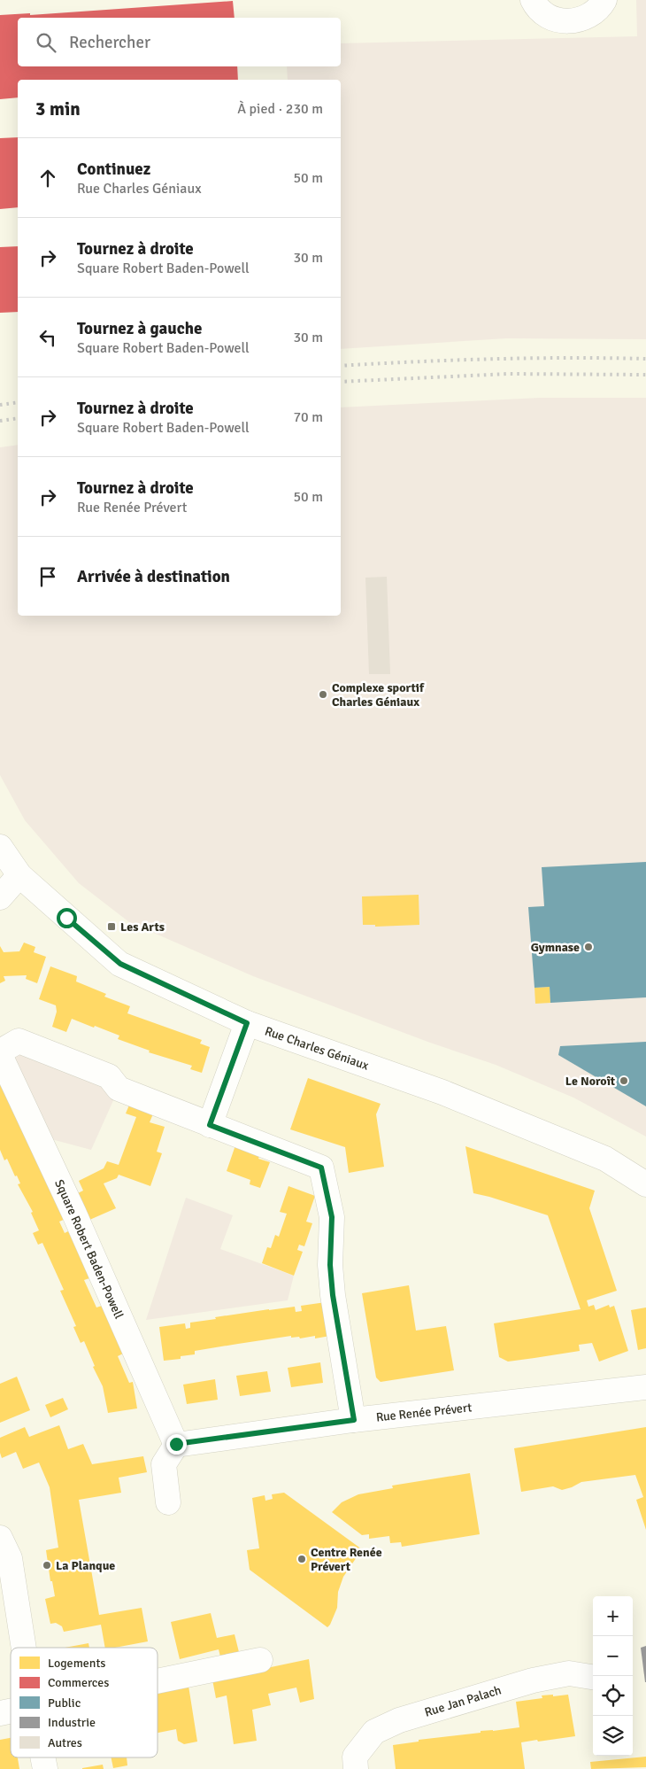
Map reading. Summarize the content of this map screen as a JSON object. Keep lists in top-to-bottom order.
{
  "streets": {
    "street": [
      "Rue Charles Géniaux",
      "Square Robert Baden-Powell",
      "Rue Renée Prévert",
      "Rue Jan Palach"
    ]
  },
  "crossings": [
    ["Square Robert Baden-Powell", "Rue Renée Prévert"]
  ],
  "places": {
    "other": [
      "Complexe sportif Charles Géniaux",
      "Gymnase",
      "Le Noroît",
      "Centre Renée Prévert",
      "La Planque"
    ],
    "transit": ["Les Arts"]
  },
  "legend": [
    "Logements",
    "Commerces",
    "Public",
    "Industrie",
    "Autres"
  ],
  "page": {
    "search": "Rechercher",
    "heading": ["3 min", "À pied · 230 m"],
    "list": [
      ["Continuez", "Rue Charles Géniaux", "50 m"],
      ["Tournez à droite", "Square Robert Baden-Powell", "30 m"],
      ["Tournez à gauche", "Square Robert Baden-Powell", "30 m"],
      ["Tournez à droite", "Square Robert Baden-Powell", "70 m"],
      ["Tournez à droite", "Rue Renée Prévert", "50 m"],
      "Arrivée à destination"
    ],
    "map_buttons": ["+", "−"]
  }
}
